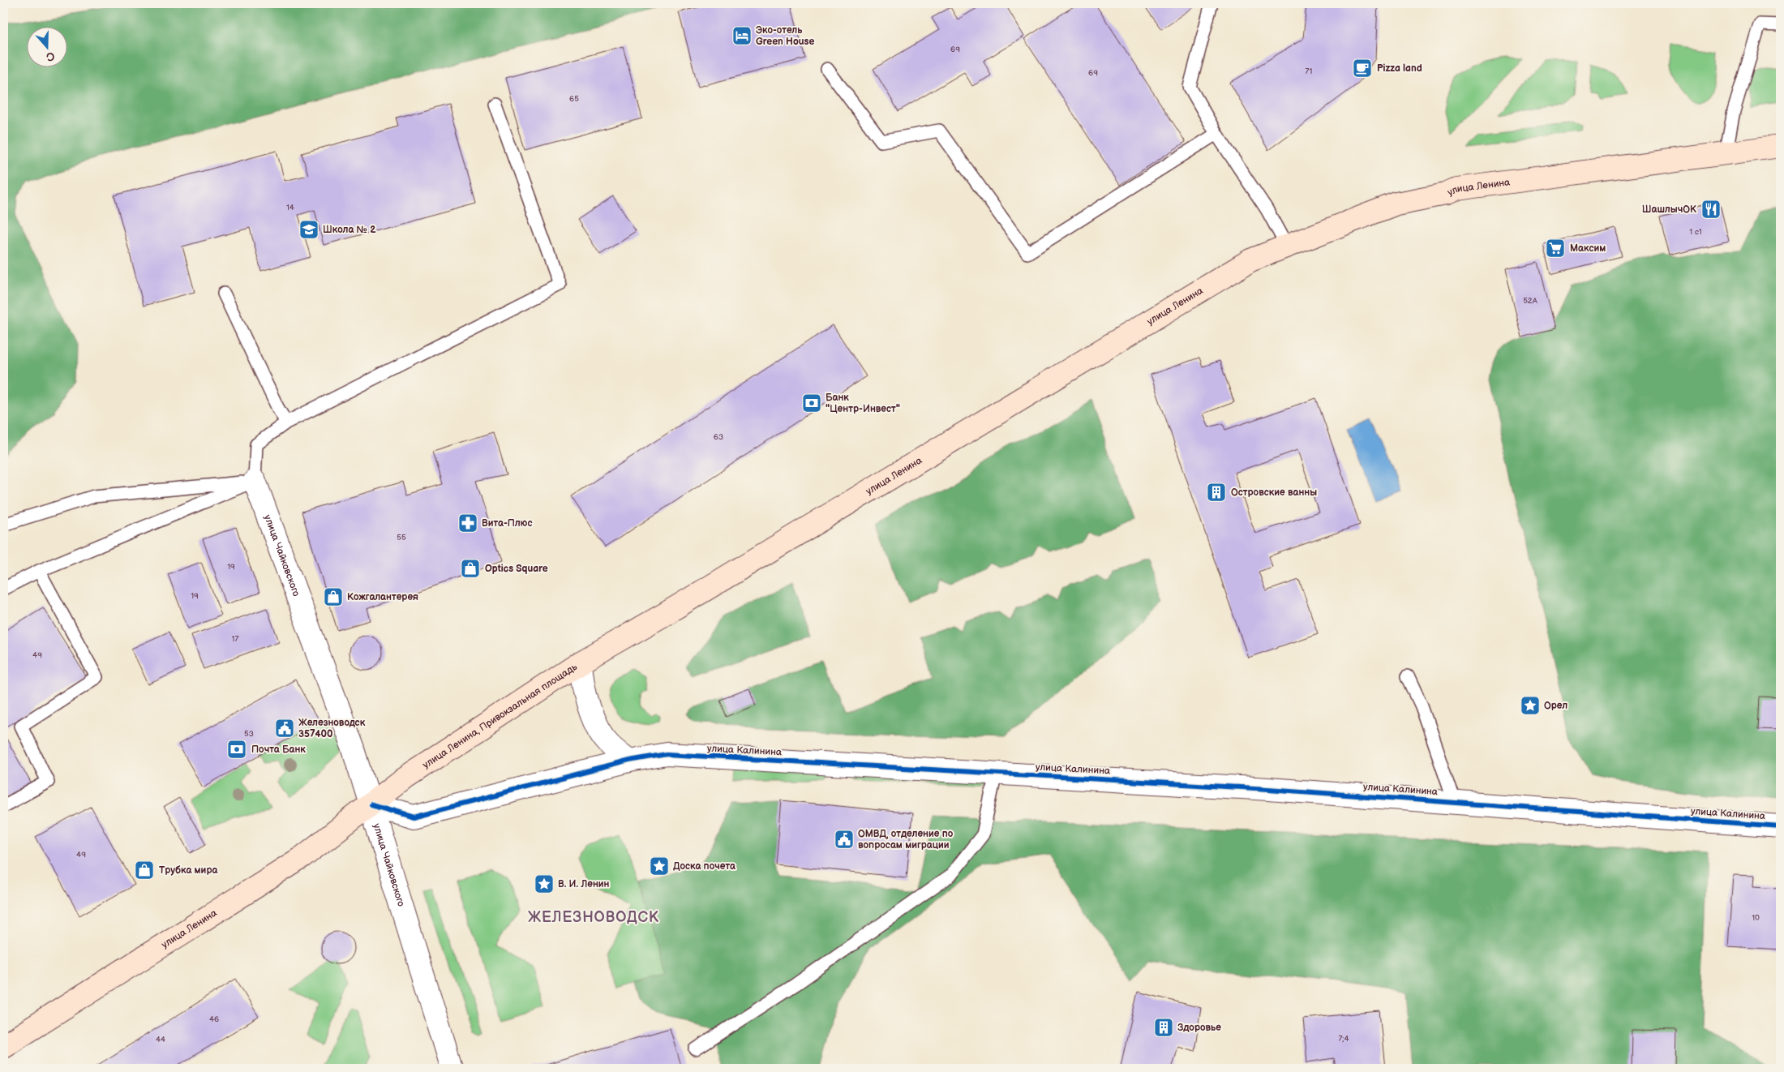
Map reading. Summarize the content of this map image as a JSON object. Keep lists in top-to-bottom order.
{
  "streets": {
    "main road": ["улица Ленина", "улица Ленина, Привокзальная площадь"],
    "street": ["улица Чайковского", "улица Калинина"]
  },
  "crossings": [
    ["улица Ленина", "улица Чайковского"],
    ["улица Ленина", "улица Ленина, Привокзальная площадь"],
    ["улица Ленина", "улица Калинина"],
    ["улица Чайковского", "улица Ленина, Привокзальная площадь"],
    ["улица Чайковского", "улица Калинина"],
    ["улица Ленина, Привокзальная площадь", "улица Калинина"]
  ],
  "districts": ["ЖЕЛЕЗНОВОДСК"],
  "places": {
    "hotel": ["Эко-отель Green House"],
    "cafe": ["Pizza land"],
    "restaurant": ["ШашлычОК"],
    "school or university": ["Школа № 2"],
    "supermarket": ["Максим"],
    "bank": ["Банк \"Центр-Инвест\"", "Почта Банк"],
    "building": ["Островские ванны", "Здоровье"],
    "pharmacy": ["Вита-Плюс"],
    "shop": ["Optics Square", "Кожгалантерея", "Трубка мира"],
    "place": ["Орел", "Доска почета", "В. И. Ленин"],
    "public building": ["Железноводск 357400", "ОМВД, отделение по вопросам миграции"]
  },
  "house_numbers": [
    "69",
    "71",
    "69",
    "65",
    "14",
    "1 с1",
    "52А",
    "63",
    "55",
    "19",
    "19",
    "17",
    "49",
    "53",
    "49",
    "10",
    "46",
    "7;4",
    "44"
  ],
  "north": "bottom"
}
